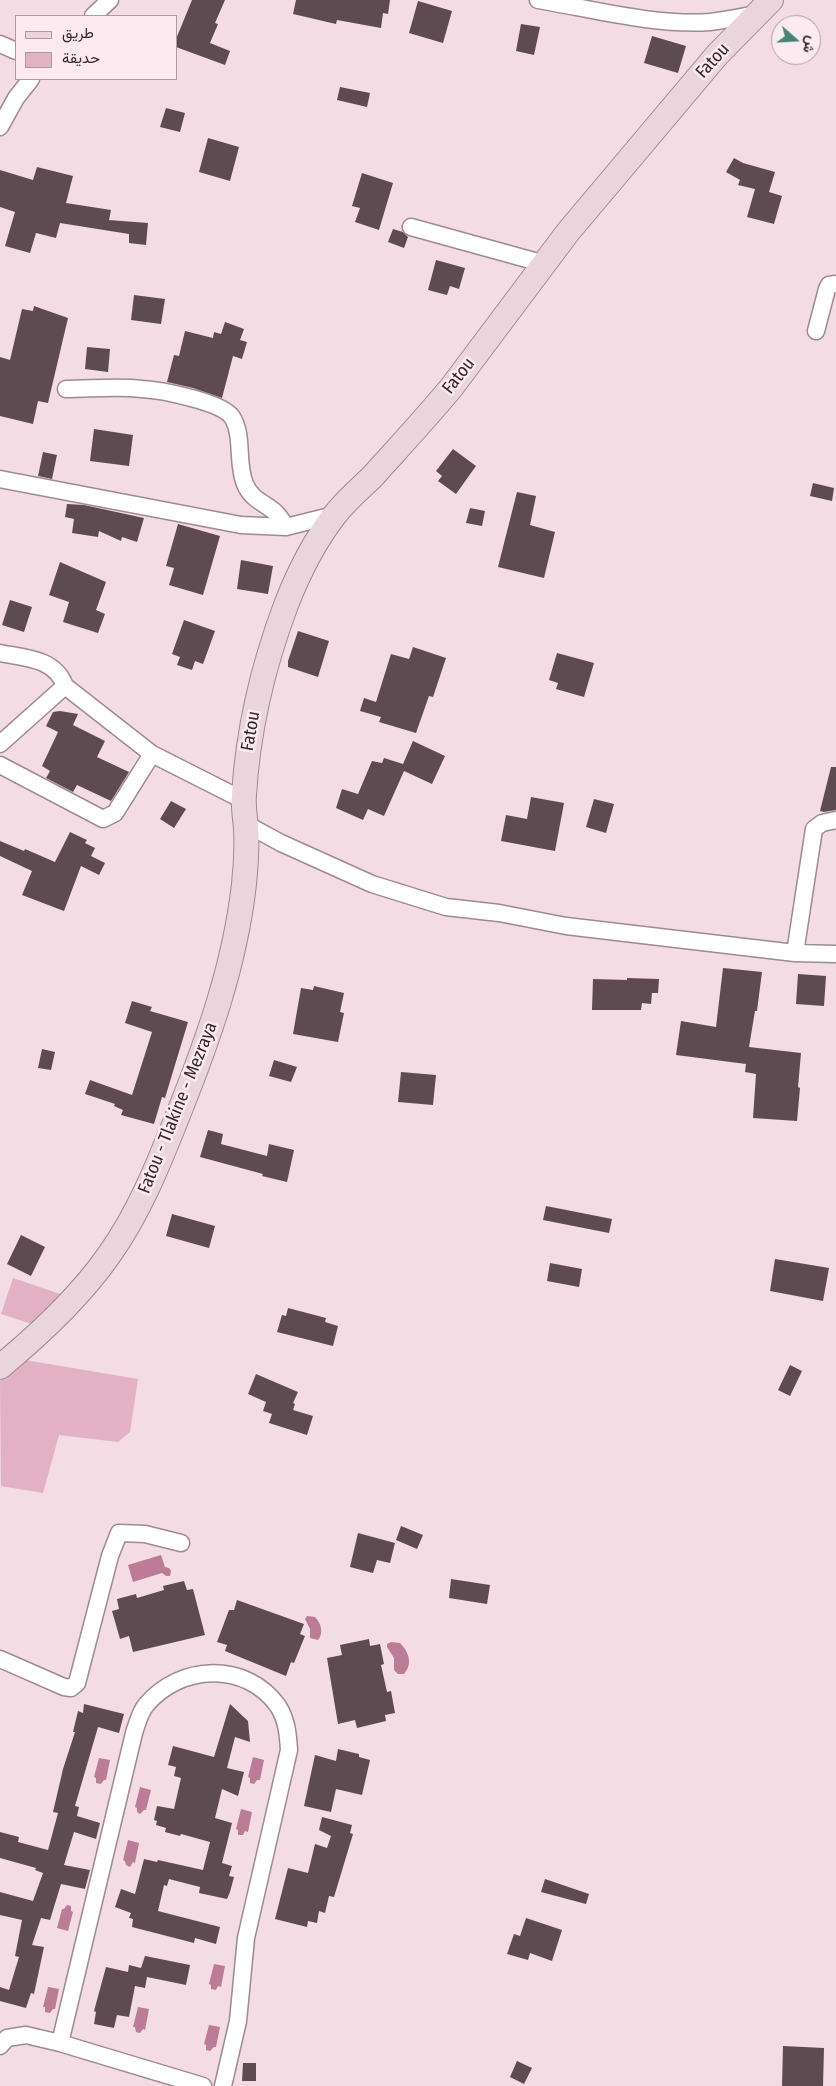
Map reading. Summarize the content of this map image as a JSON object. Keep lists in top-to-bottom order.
{
  "streets": {
    "street": ["Fatou", "Fatou - Tlakine - Mezraya"]
  },
  "crossings": [
    ["Fatou", "Fatou - Tlakine - Mezraya"]
  ],
  "legend": ["طريق", "حديقة"],
  "north": "right"
}
